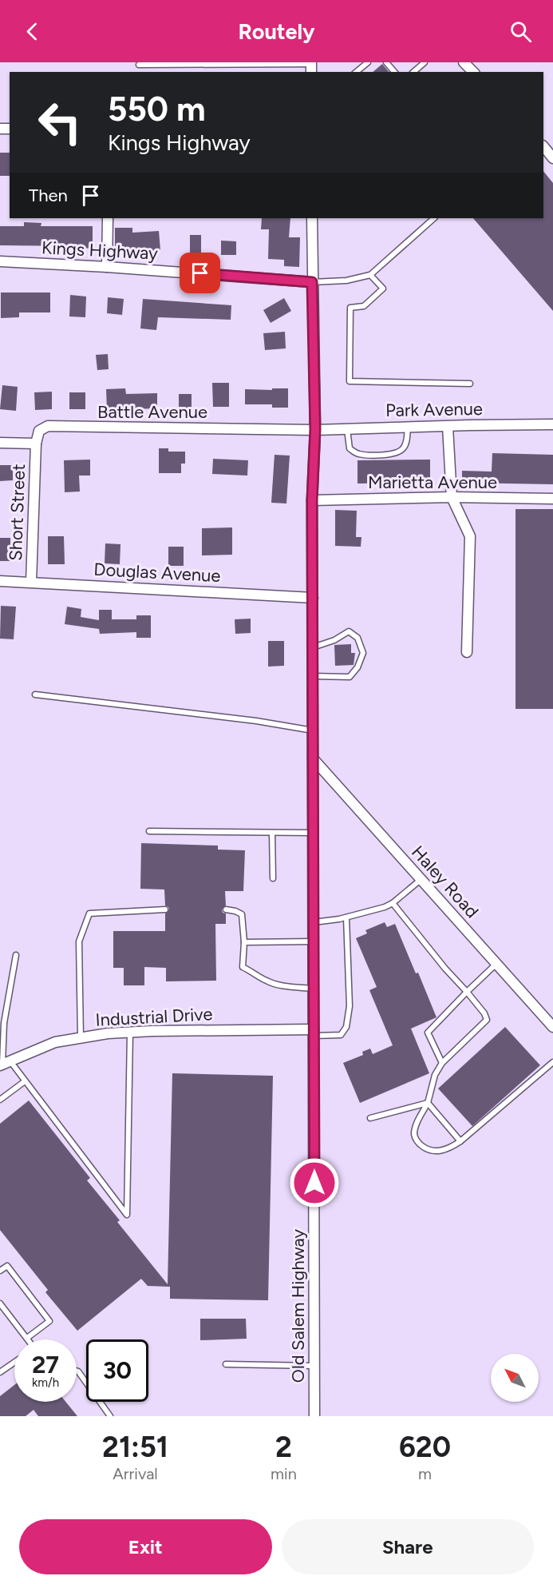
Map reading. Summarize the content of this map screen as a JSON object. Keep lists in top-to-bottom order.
{
  "streets": {
    "street": [
      "Kings Highway",
      "Park Avenue",
      "Battle Avenue",
      "Marietta Avenue",
      "Short Street",
      "Douglas Avenue",
      "Haley Road",
      "Industrial Drive",
      "Old Salem Highway"
    ]
  },
  "crossings": [
    ["Kings Highway", "Old Salem Highway"],
    ["Park Avenue", "Battle Avenue"],
    ["Park Avenue", "Old Salem Highway"],
    ["Battle Avenue", "Short Street"],
    ["Battle Avenue", "Old Salem Highway"],
    ["Marietta Avenue", "Old Salem Highway"],
    ["Short Street", "Douglas Avenue"],
    ["Douglas Avenue", "Old Salem Highway"],
    ["Haley Road", "Old Salem Highway"],
    ["Industrial Drive", "Old Salem Highway"]
  ],
  "north": "top left",
  "page": {
    "header": "Routely",
    "turn": ["550 m", "Kings Highway"],
    "then": "Then",
    "speed": "27 km/h",
    "limit": "30",
    "eta": [
      "21:51",
      "Arrival",
      "2",
      "min",
      "620",
      "m"
    ],
    "buttons": ["Exit", "Share"]
  }
}
